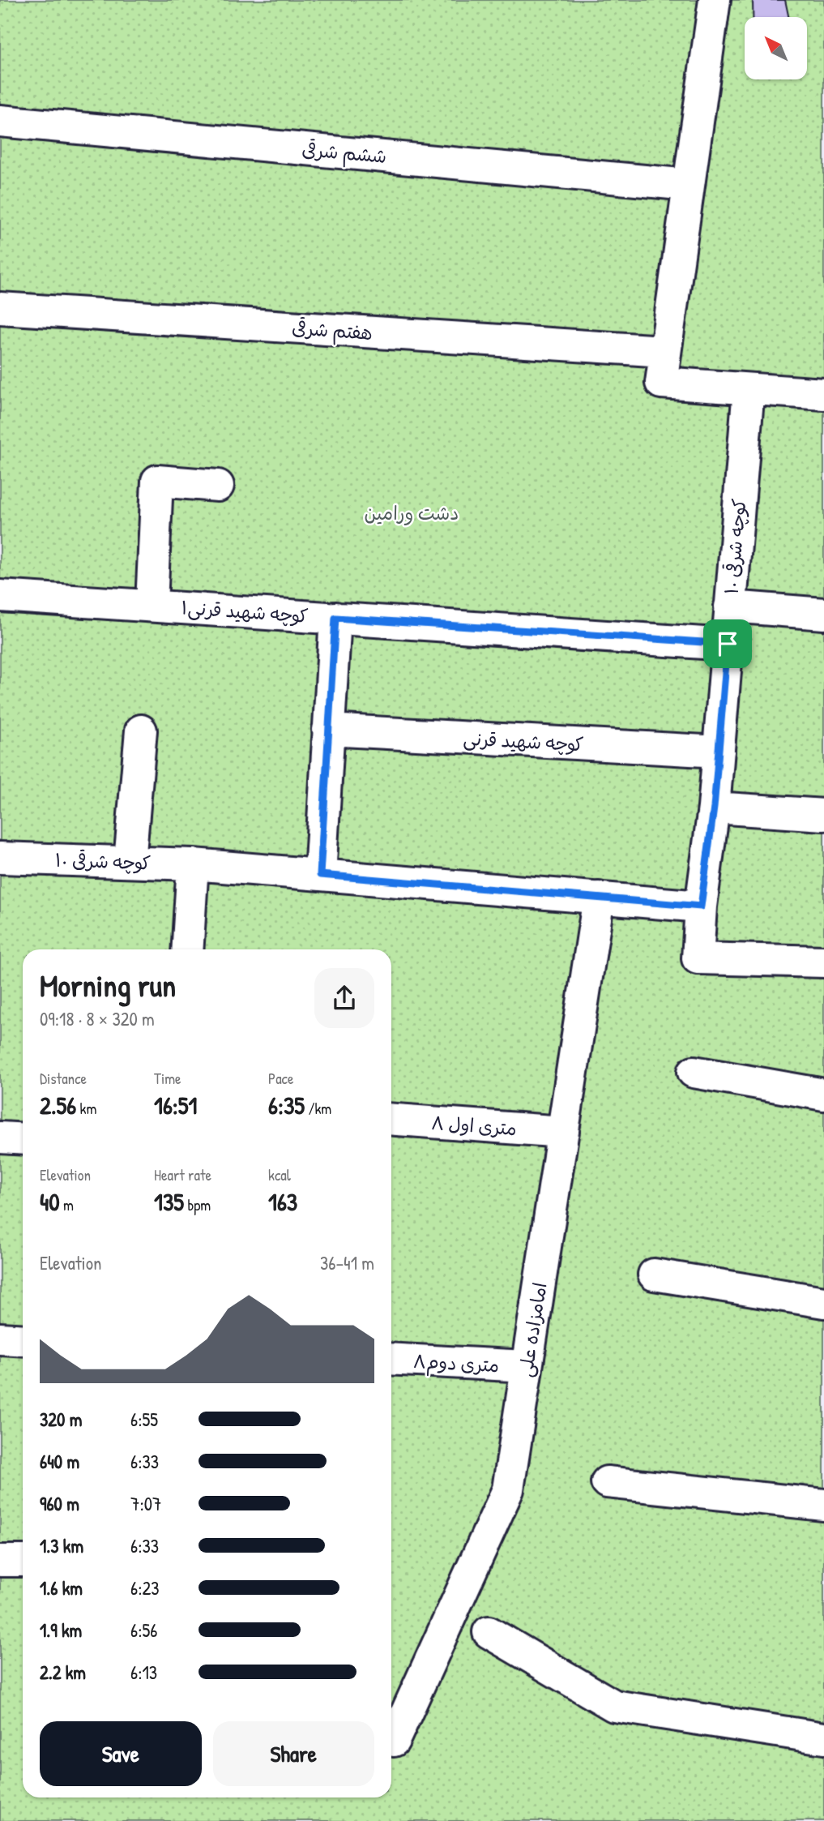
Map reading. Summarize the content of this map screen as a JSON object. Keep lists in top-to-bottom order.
{
  "streets": {
    "street": [
      "ششم شرقی",
      "هفتم شرقی",
      "کوچه شرقی ۱۰",
      "کوچه شهید قرنی۱",
      "کوچه شهید قرنی",
      "۸ متری اول",
      "امامزاده علی",
      "متری دوم۸"
    ]
  },
  "crossings": [
    ["کوچه شرقی ۱۰", "کوچه شهید قرنی۱"],
    ["کوچه شرقی ۱۰", "کوچه شهید قرنی"],
    ["کوچه شرقی ۱۰", "امامزاده علی"],
    ["۸ متری اول", "امامزاده علی"],
    ["امامزاده علی", "متری دوم۸"]
  ],
  "parks": ["دشت ورامین"],
  "north": "top left",
  "page": {
    "heading": ["Morning run", "09:18 · 8 × 320 m"],
    "stats": [
      ["Distance", "2.56 km"],
      ["Time", "16:51"],
      ["Pace", "6:35 /km"],
      ["Elevation", "40 m"],
      ["Heart rate", "135 bpm"],
      ["kcal", "163"]
    ],
    "chart": ["Elevation", "36–41 m"],
    "list": [
      {
        "name": "320 m",
        "note": "6:55"
      },
      {
        "name": "640 m",
        "note": "6:33"
      },
      {
        "name": "960 m",
        "note": "7:07"
      },
      {
        "name": "1.3 km",
        "note": "6:33"
      },
      {
        "name": "1.6 km",
        "note": "6:23"
      },
      {
        "name": "1.9 km",
        "note": "6:56"
      },
      {
        "name": "2.2 km",
        "note": "6:13"
      }
    ],
    "buttons": ["Save", "Share"]
  }
}
